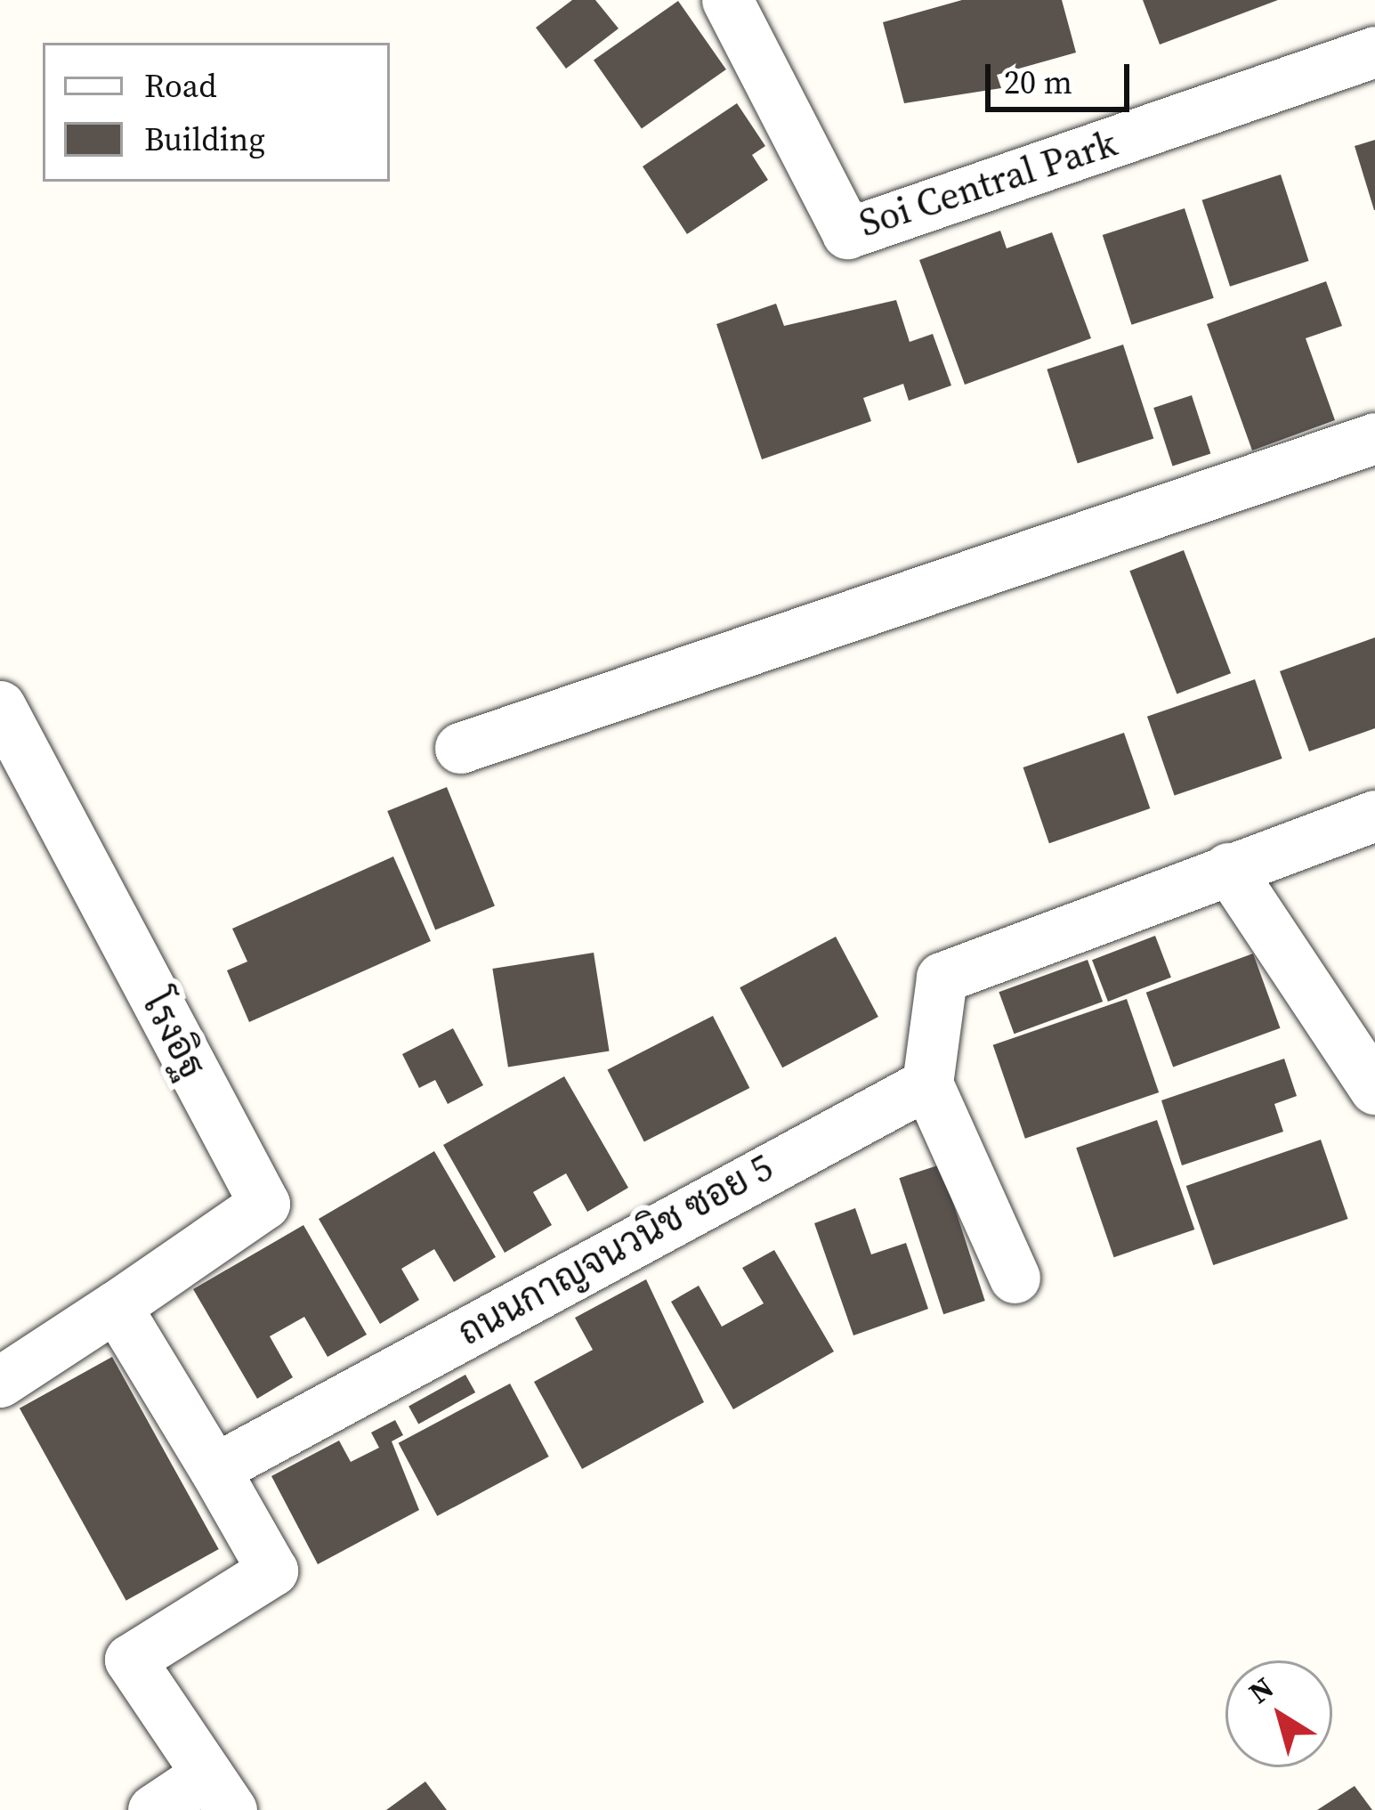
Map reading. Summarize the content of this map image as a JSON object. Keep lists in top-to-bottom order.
{
  "streets": {
    "street": ["Soi Central Park", "โรงอิฐ", "ถนนกาญจนวนิช ซอย 5"]
  },
  "legend": ["Road", "Building"],
  "scale_bar": "20 m",
  "north": "top left"
}
